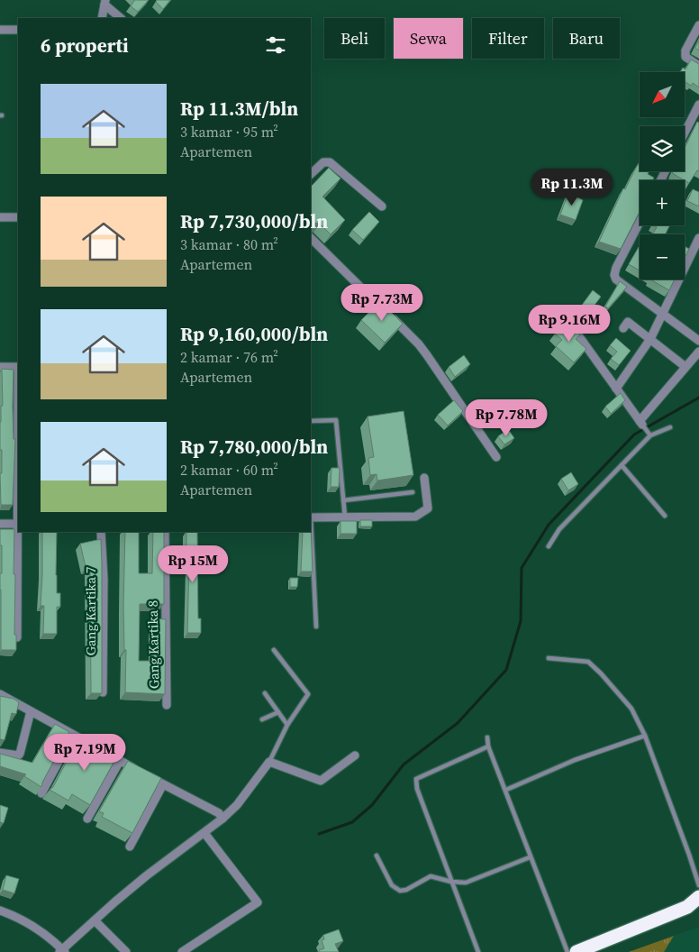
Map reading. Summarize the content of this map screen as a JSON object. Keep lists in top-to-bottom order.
{
  "streets": {
    "street": ["Gang Kartika 7", "Gang Kartika 8"]
  },
  "north": "bottom left",
  "page": {
    "chip": [
      "Beli",
      "Sewa",
      "Filter",
      "Baru"
    ],
    "heading": "6 properti",
    "map_buttons": ["+", "−"],
    "list": [
      {
        "name": "Rp 11.3M/bln",
        "note": "3 kamar · 95 m² · Apartemen"
      },
      {
        "name": "Rp 7,730,000/bln",
        "note": "3 kamar · 80 m² · Apartemen"
      },
      {
        "name": "Rp 9,160,000/bln",
        "note": "2 kamar · 76 m² · Apartemen"
      },
      {
        "name": "Rp 7,780,000/bln",
        "note": "2 kamar · 60 m² · Apartemen"
      }
    ],
    "price": [
      "Rp 11.3M",
      "Rp 7.73M",
      "Rp 9.16M",
      "Rp 7.78M",
      "Rp 15M",
      "Rp 7.19M"
    ]
  }
}
